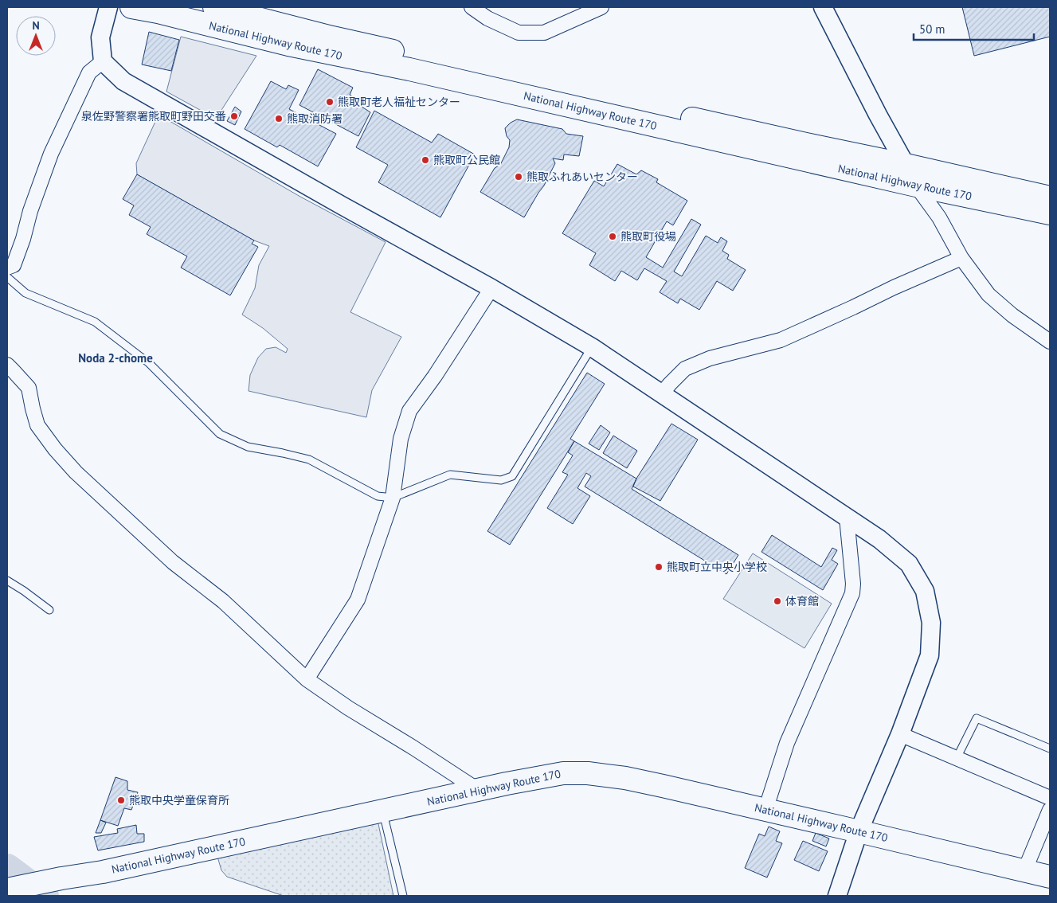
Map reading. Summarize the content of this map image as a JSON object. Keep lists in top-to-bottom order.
{
  "streets": {
    "highway": ["National Highway Route 170"]
  },
  "districts": ["Noda 2-chome"],
  "places": [
    "熊取町老人福祉センター",
    "泉佐野警察署熊取町野田交番",
    "熊取消防署",
    "熊取町公民館",
    "熊取ふれあいセンター",
    "熊取町役場",
    "熊取町立中央小学校",
    "体育館",
    "熊取中央学童保育所"
  ],
  "scale_bar": "50 m",
  "north": "top"
}
